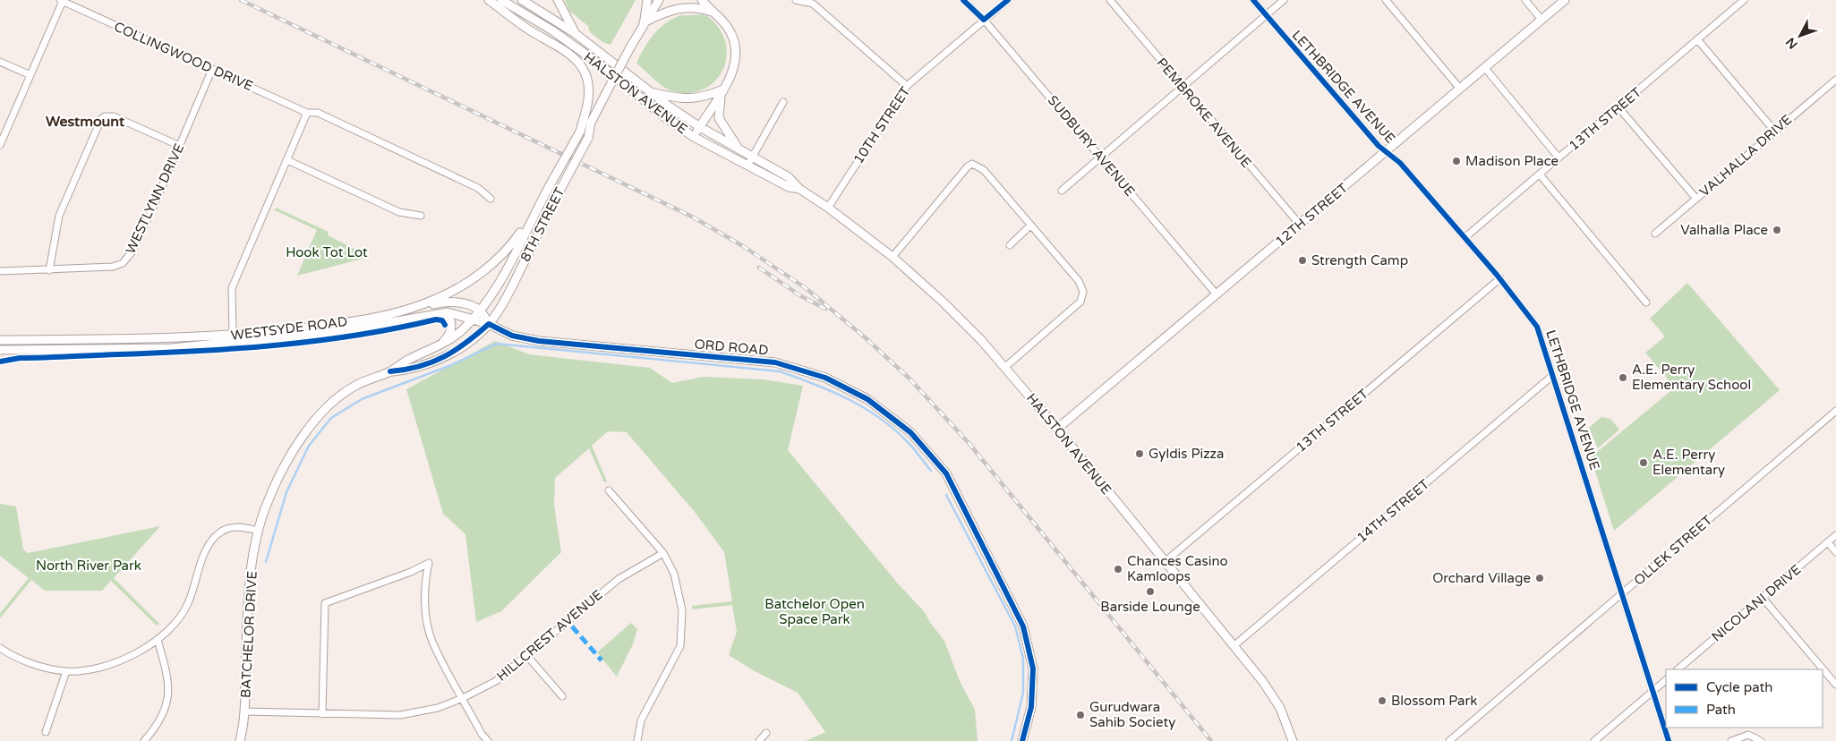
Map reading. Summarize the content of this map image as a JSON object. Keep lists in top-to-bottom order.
{
  "streets": {
    "main road": [
      "HALSTON AVENUE",
      "12TH STREET",
      "8TH STREET",
      "WESTSYDE ROAD",
      "ORD ROAD",
      "BATCHELOR DRIVE"
    ],
    "street": [
      "COLLINGWOOD DRIVE",
      "LETHBRIDGE AVENUE",
      "PEMBROKE AVENUE",
      "13TH STREET",
      "10TH STREET",
      "SUDBURY AVENUE",
      "VALHALLA DRIVE",
      "WESTLYNN DRIVE",
      "14TH STREET",
      "OLLEK STREET",
      "NICOLANI DRIVE",
      "HILLCREST AVENUE"
    ]
  },
  "crossings": [
    ["COLLINGWOOD DRIVE", "WESTLYNN DRIVE"],
    ["LETHBRIDGE AVENUE", "13TH STREET"],
    ["LETHBRIDGE AVENUE", "12TH STREET"],
    ["LETHBRIDGE AVENUE", "14TH STREET"],
    ["LETHBRIDGE AVENUE", "OLLEK STREET"],
    ["HALSTON AVENUE", "13TH STREET"],
    ["HALSTON AVENUE", "10TH STREET"],
    ["HALSTON AVENUE", "12TH STREET"],
    ["HALSTON AVENUE", "14TH STREET"],
    ["PEMBROKE AVENUE", "12TH STREET"],
    ["10TH STREET", "SUDBURY AVENUE"],
    ["SUDBURY AVENUE", "12TH STREET"],
    ["8TH STREET", "WESTSYDE ROAD"],
    ["8TH STREET", "ORD ROAD"],
    ["8TH STREET", "BATCHELOR DRIVE"],
    ["WESTSYDE ROAD", "ORD ROAD"],
    ["WESTSYDE ROAD", "BATCHELOR DRIVE"],
    ["ORD ROAD", "BATCHELOR DRIVE"],
    ["BATCHELOR DRIVE", "HILLCREST AVENUE"]
  ],
  "districts": ["Westmount"],
  "parks": ["Hook Tot Lot", "North River Park", "Batchelor Open Space Park"],
  "places": [
    "Madison Place",
    "Valhalla Place",
    "Strength Camp",
    "A.E. Perry Elementary School",
    "Gyldis Pizza",
    "A.E. Perry Elementary",
    "Chances Casino Kamloops",
    "Orchard Village",
    "Barside Lounge",
    "Blossom Park",
    "Gurudwara Sahib Society"
  ],
  "legend": ["Cycle path", "Path"],
  "north": "bottom left"
}
